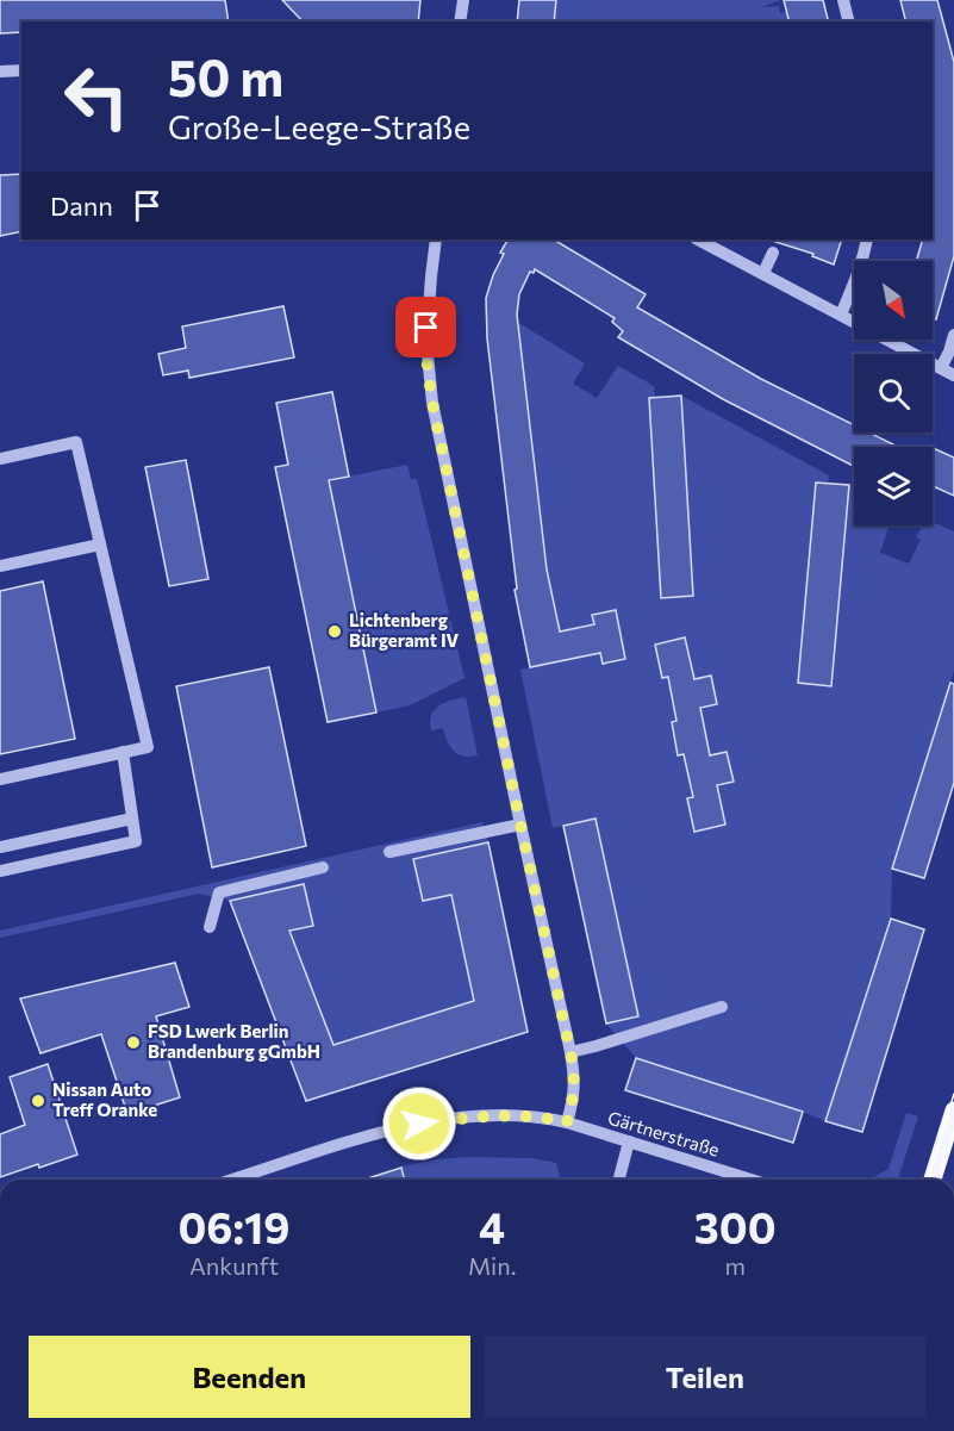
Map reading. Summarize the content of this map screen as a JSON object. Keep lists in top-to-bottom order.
{
  "streets": {
    "street": ["Gärtnerstraße"]
  },
  "places": ["Lichtenberg Bürgeramt IV", "FSD Lwerk Berlin Brandenburg gGmbH", "Nissan Auto Treff Oranke"],
  "north": "bottom right",
  "page": {
    "turn": ["50 m", "Große-Leege-Straße"],
    "then": "Dann",
    "eta": [
      "06:19",
      "Ankunft",
      "4",
      "Min.",
      "300",
      "m"
    ],
    "buttons": ["Beenden", "Teilen"]
  }
}
